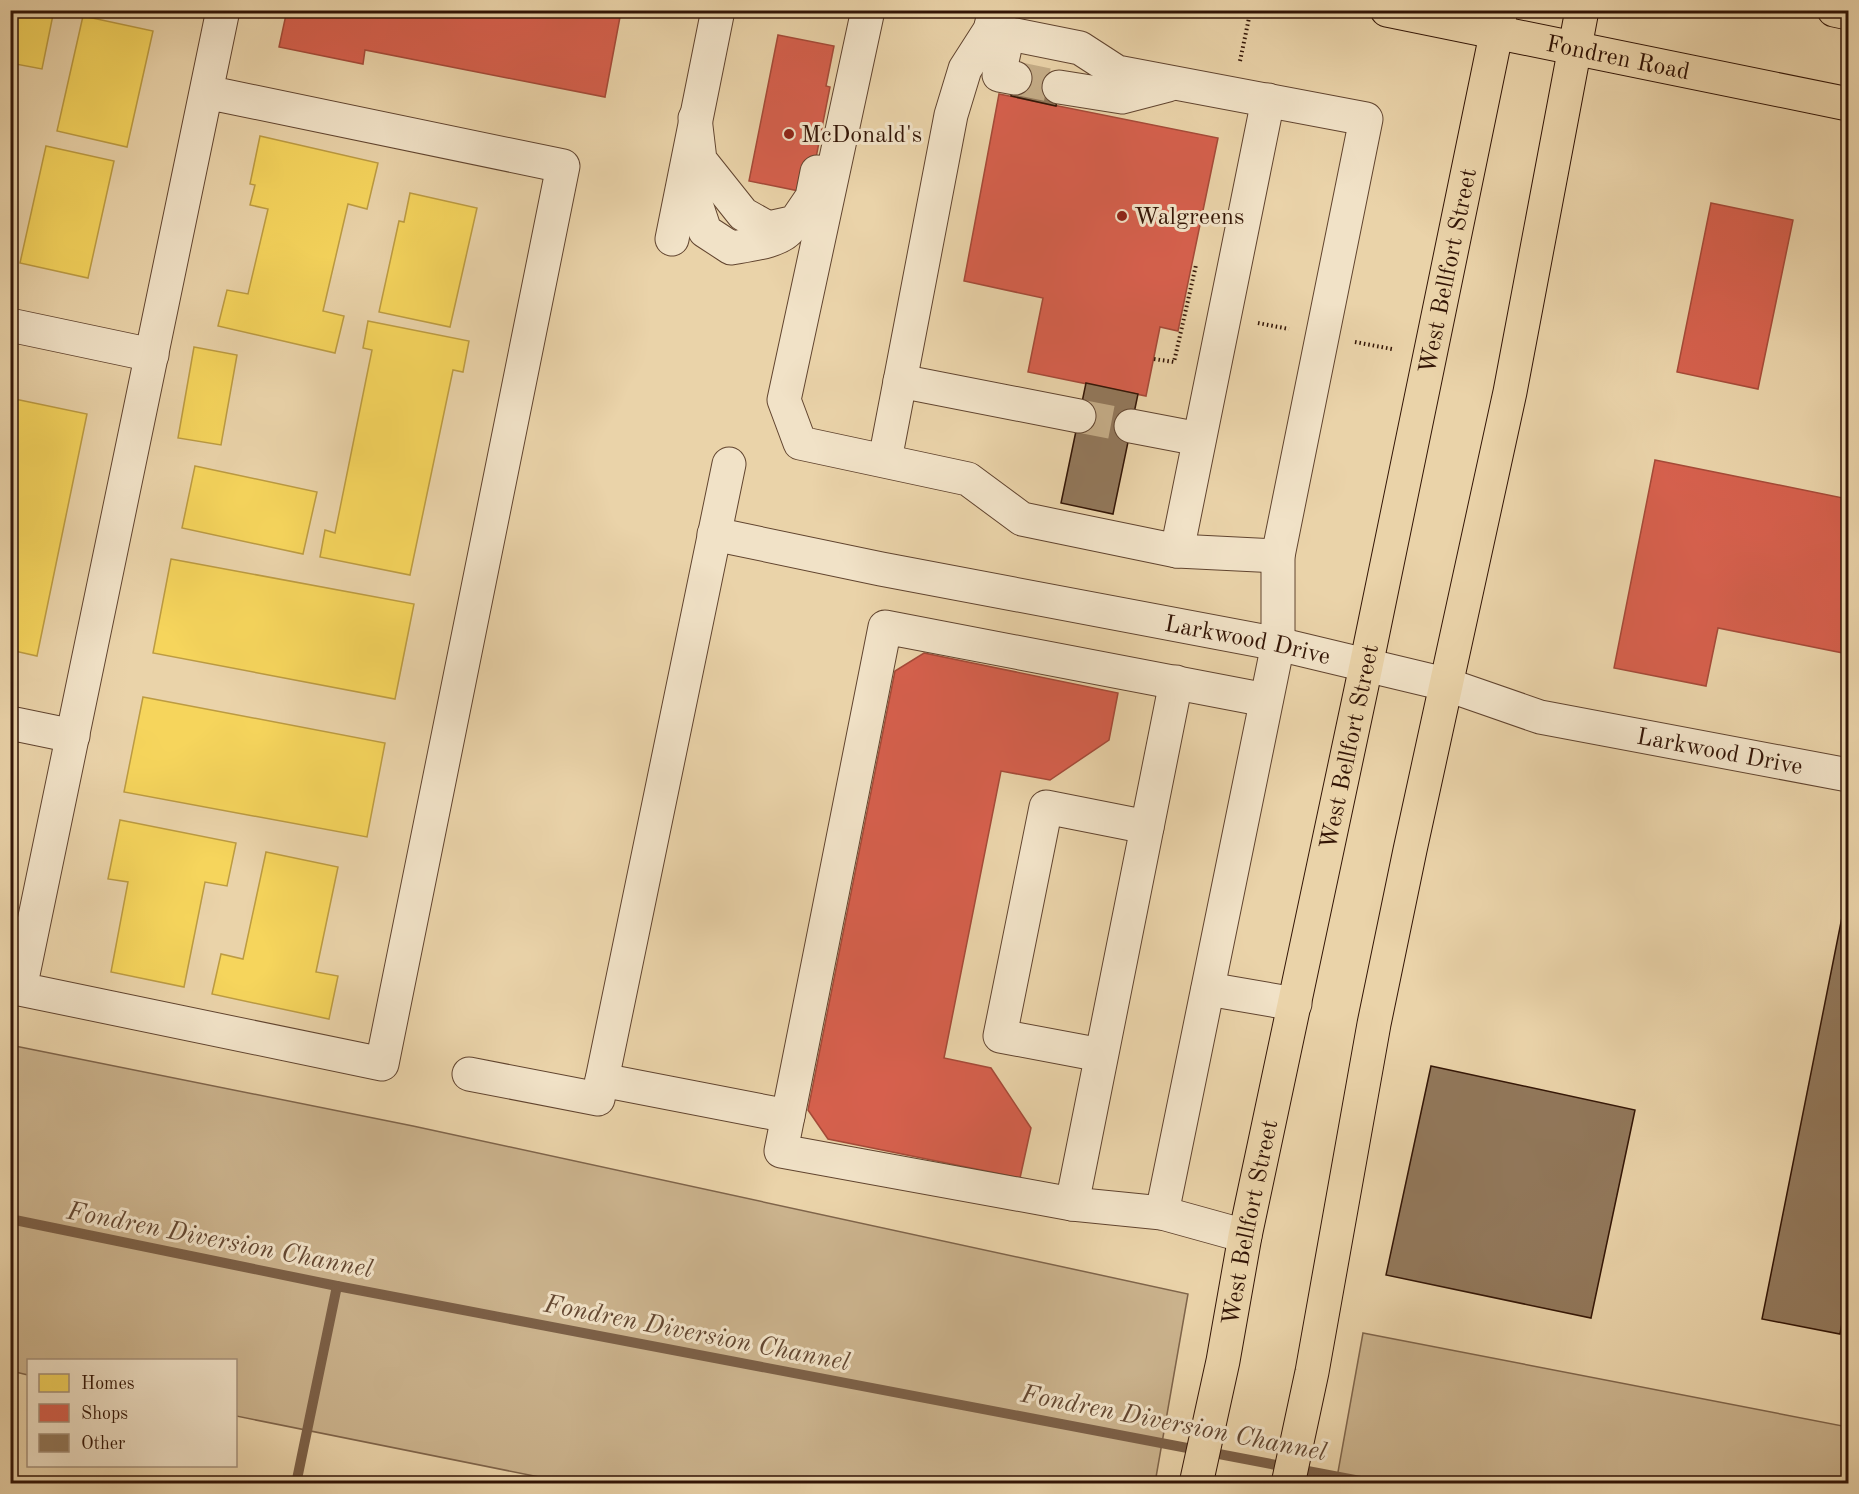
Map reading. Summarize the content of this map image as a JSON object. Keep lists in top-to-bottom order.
{
  "streets": {
    "main road": ["Fondren Road", "West Bellfort Street"],
    "street": ["Larkwood Drive"]
  },
  "crossings": [
    ["Fondren Road", "West Bellfort Street"],
    ["West Bellfort Street", "Larkwood Drive"]
  ],
  "water": ["Fondren Diversion Channel"],
  "places": ["McDonald's", "Walgreens"],
  "legend": ["Homes", "Shops", "Other"]
}
